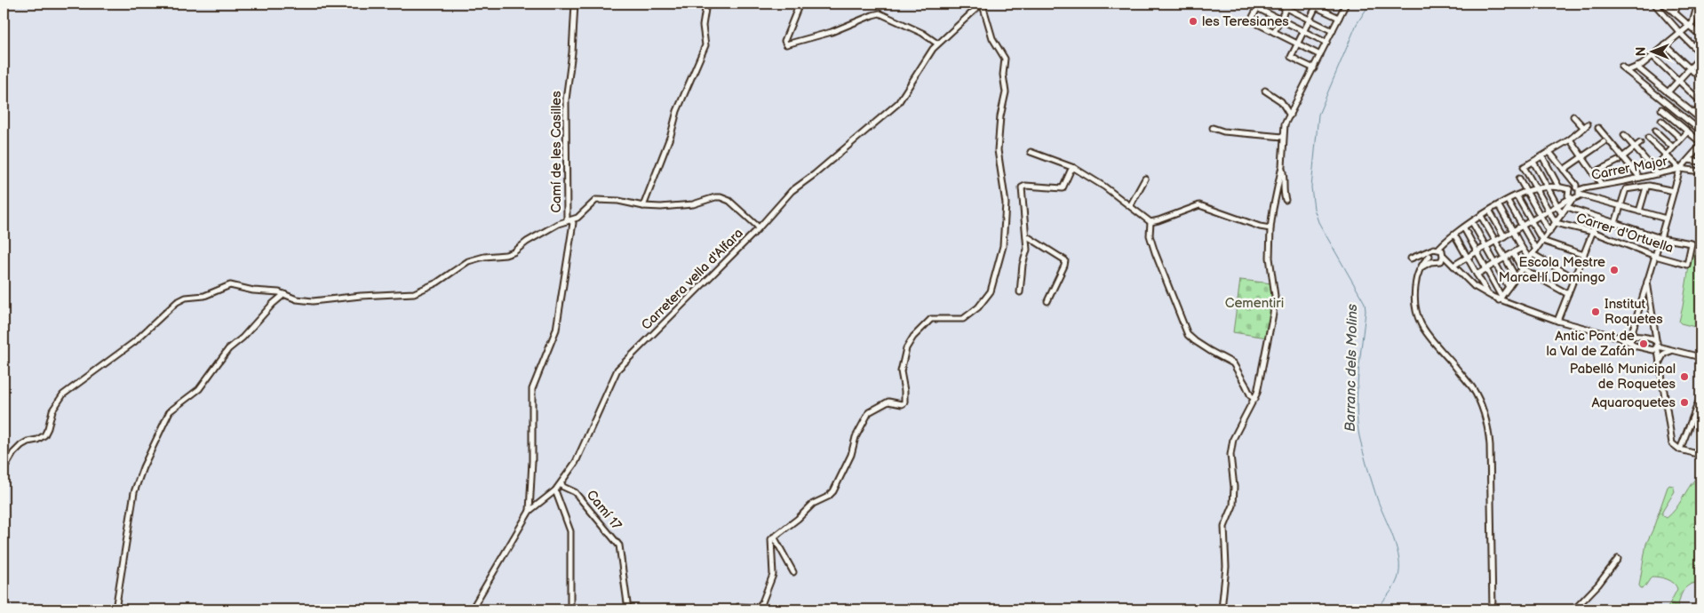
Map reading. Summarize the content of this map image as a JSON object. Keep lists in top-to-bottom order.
{
  "streets": {
    "street": [
      "Camí de les Casilles",
      "Carrer Major",
      "Carrer d'Ortuella",
      "Carretera vella d'Alfara",
      "Camí 17"
    ]
  },
  "crossings": [
    ["Camí de les Casilles", "Carretera vella d'Alfara"],
    ["Carretera vella d'Alfara", "Camí 17"]
  ],
  "water": ["Barranc dels Molins"],
  "parks": ["Cementiri"],
  "places": [
    "les Teresianes",
    "Escola Mestre Marcel·lí Domingo",
    "Institut Roquetes",
    "Antic Pont de la Val de Zafán",
    "Pabelló Municipal de Roquetes",
    "Aquaroquetes"
  ],
  "north": "left"
}
